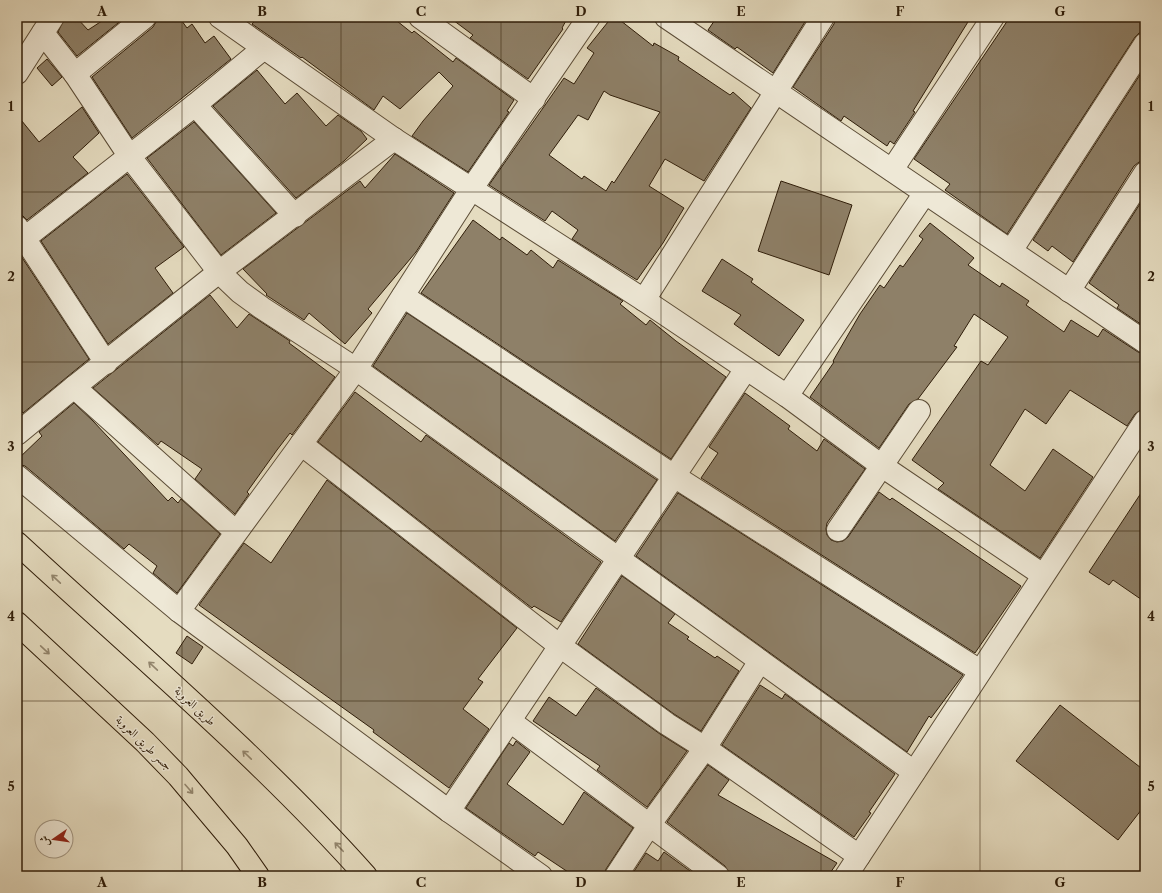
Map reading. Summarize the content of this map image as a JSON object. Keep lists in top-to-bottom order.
{
  "streets": {
    "highway": ["طريق العروبة", "جسر طريق العروبة"]
  },
  "one_way": ["طريق العروبة", "جسر طريق العروبة"],
  "north": "left",
  "grid": {
    "columns": [
      "A",
      "B",
      "C",
      "D",
      "E",
      "F",
      "G"
    ],
    "rows": [
      "1",
      "2",
      "3",
      "4",
      "5"
    ]
  }
}
